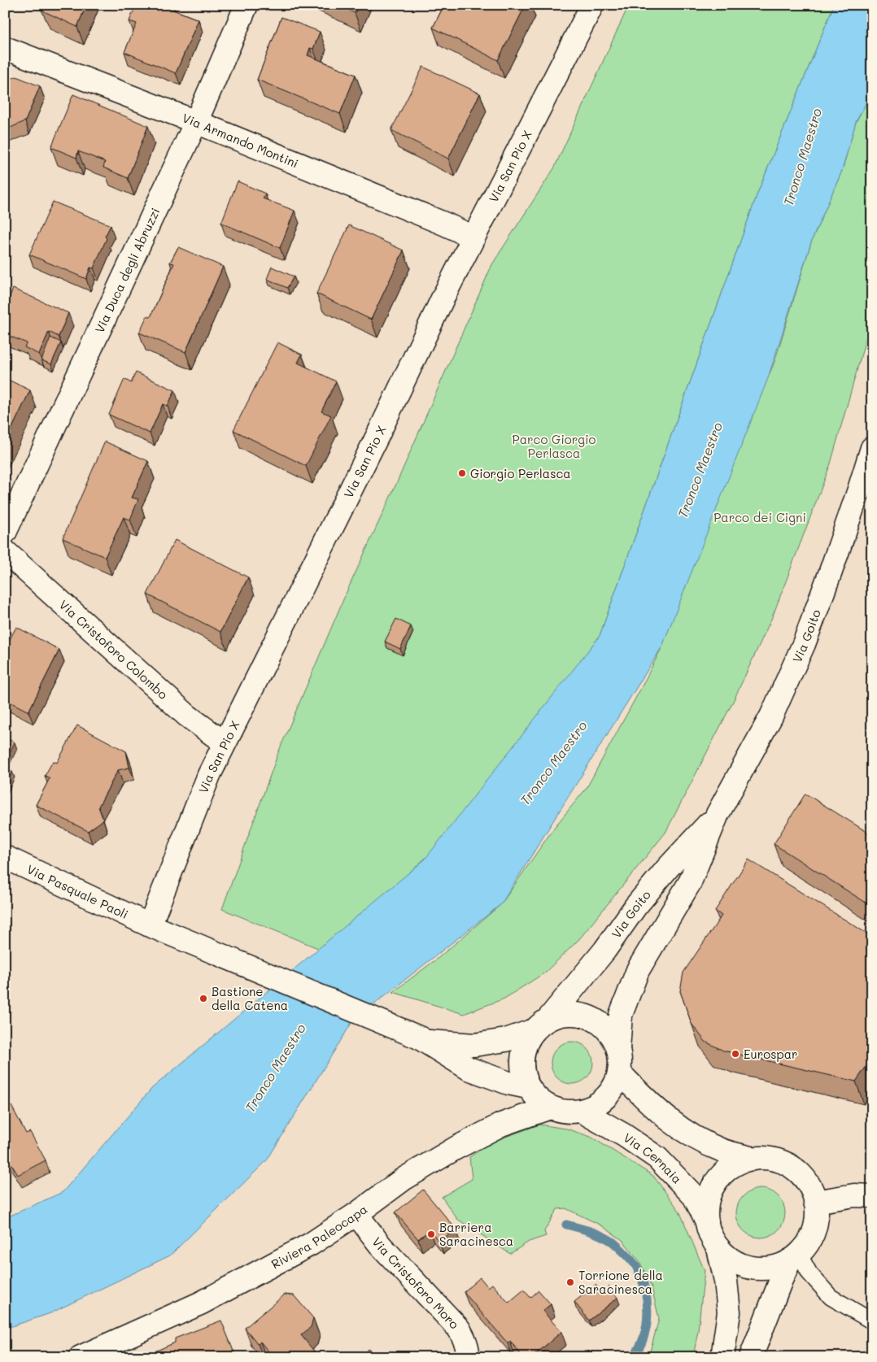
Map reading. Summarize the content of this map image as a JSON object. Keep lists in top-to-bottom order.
{
  "streets": {
    "street": [
      "Via Armando Montini",
      "Via San Pio X",
      "Via Duca degli Abruzzi",
      "Via Goito",
      "Via Cristoforo Colombo",
      "Via Pasquale Paoli",
      "Via Cernaia",
      "Riviera Paleocapa",
      "Via Cristoforo Moro"
    ]
  },
  "crossings": [
    ["Via Armando Montini", "Via San Pio X"],
    ["Via Armando Montini", "Via Duca degli Abruzzi"],
    ["Via San Pio X", "Via Cristoforo Colombo"],
    ["Via San Pio X", "Via Pasquale Paoli"],
    ["Via Goito", "Via Cernaia"],
    ["Via Goito", "Riviera Paleocapa"],
    ["Via Cernaia", "Riviera Paleocapa"],
    ["Riviera Paleocapa", "Via Cristoforo Moro"]
  ],
  "water": ["Tronco Maestro"],
  "parks": ["Parco Giorgio Perlasca", "Parco dei Cigni"],
  "places": [
    "Giorgio Perlasca",
    "Bastione della Catena",
    "Eurospar",
    "Barriera Saracinesca",
    "Torrione della Saracinesca"
  ]
}
